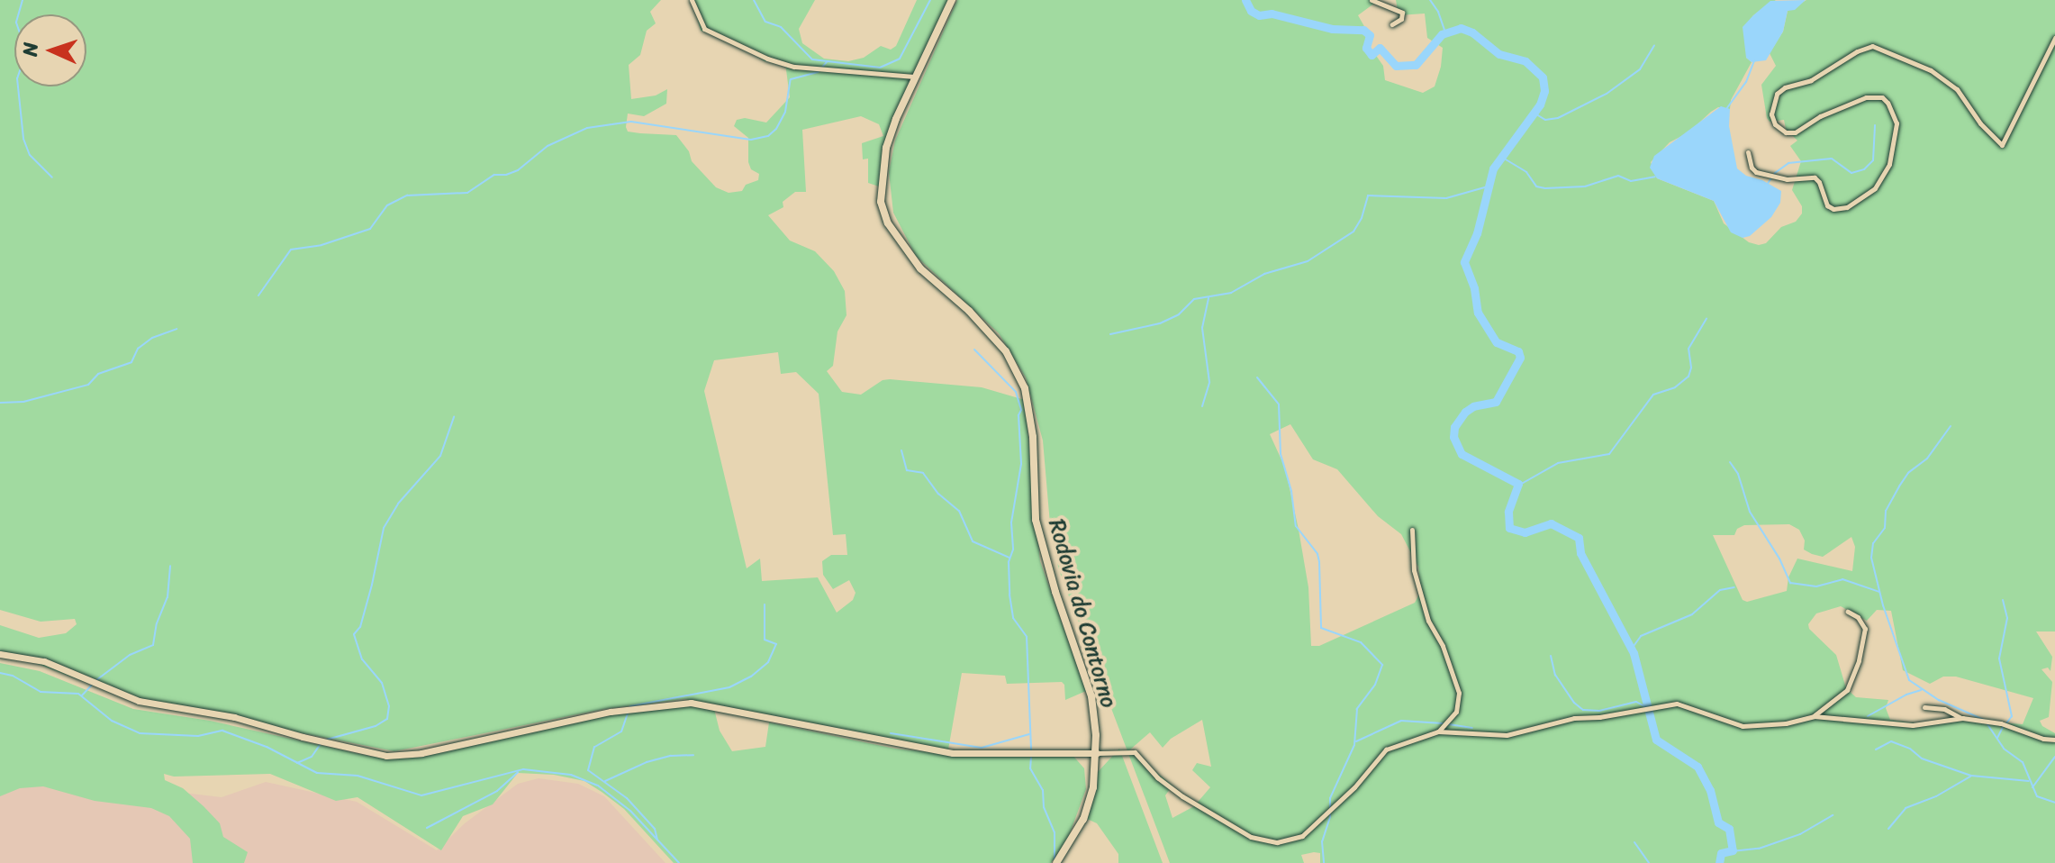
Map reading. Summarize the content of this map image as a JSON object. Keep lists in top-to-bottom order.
{
  "streets": {
    "main road": ["Rodovia do Contorno"]
  },
  "north": "left"
}
